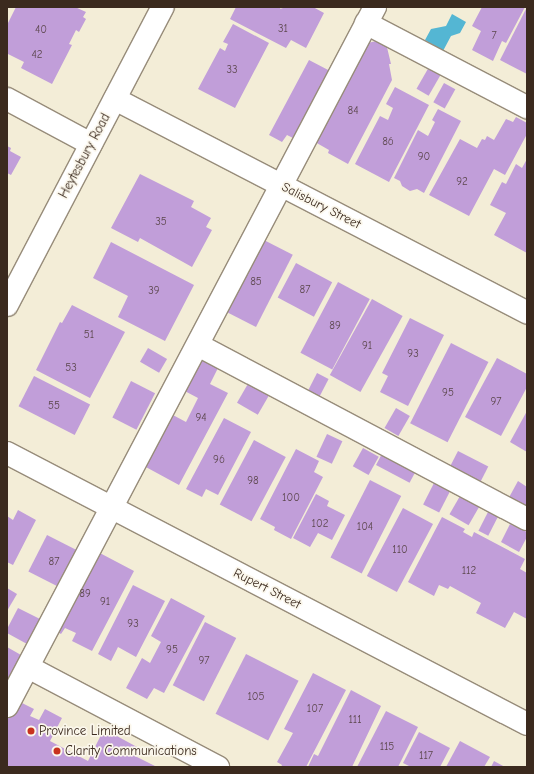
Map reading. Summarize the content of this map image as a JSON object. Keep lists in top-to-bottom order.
{
  "streets": {
    "street": ["Heytesbury Road", "Salisbury Street", "Rupert Street"]
  },
  "crossings": [
    ["Heytesbury Road", "Salisbury Street"]
  ],
  "places": ["Province Limited", "Clarity Communications"],
  "house_numbers": [
    "31",
    "40",
    "7",
    "42",
    "33",
    "84",
    "86",
    "90",
    "92",
    "35",
    "85",
    "87",
    "39",
    "89",
    "51",
    "91",
    "93",
    "53",
    "95",
    "97",
    "55",
    "94",
    "96",
    "98",
    "100",
    "102",
    "104",
    "110",
    "87",
    "112",
    "89",
    "91",
    "93",
    "95",
    "97",
    "105",
    "107",
    "111",
    "115",
    "117"
  ]
}
